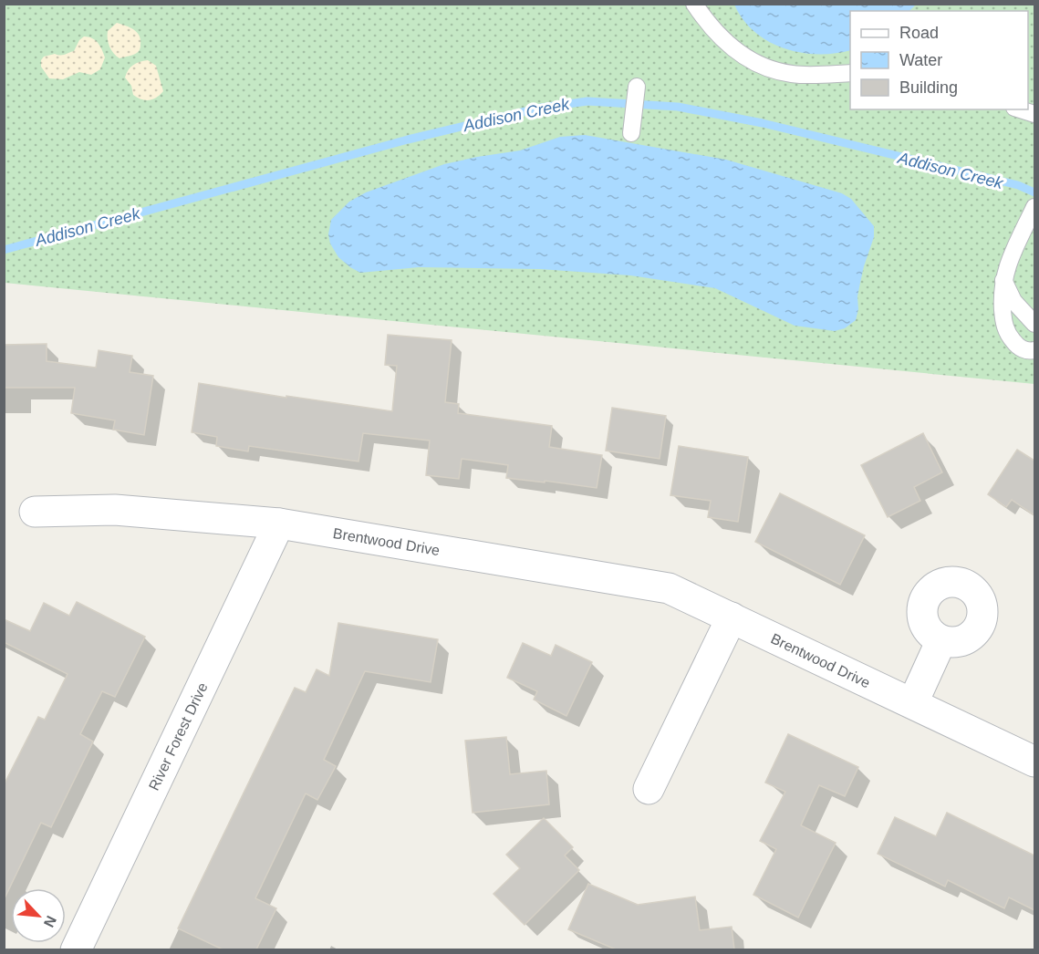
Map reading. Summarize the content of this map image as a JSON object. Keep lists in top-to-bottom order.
{
  "streets": {
    "street": ["Brentwood Drive", "River Forest Drive"]
  },
  "crossings": [
    ["Brentwood Drive", "River Forest Drive"]
  ],
  "water": ["Addison Creek"],
  "legend": ["Road", "Water", "Building"],
  "north": "bottom right"
}
